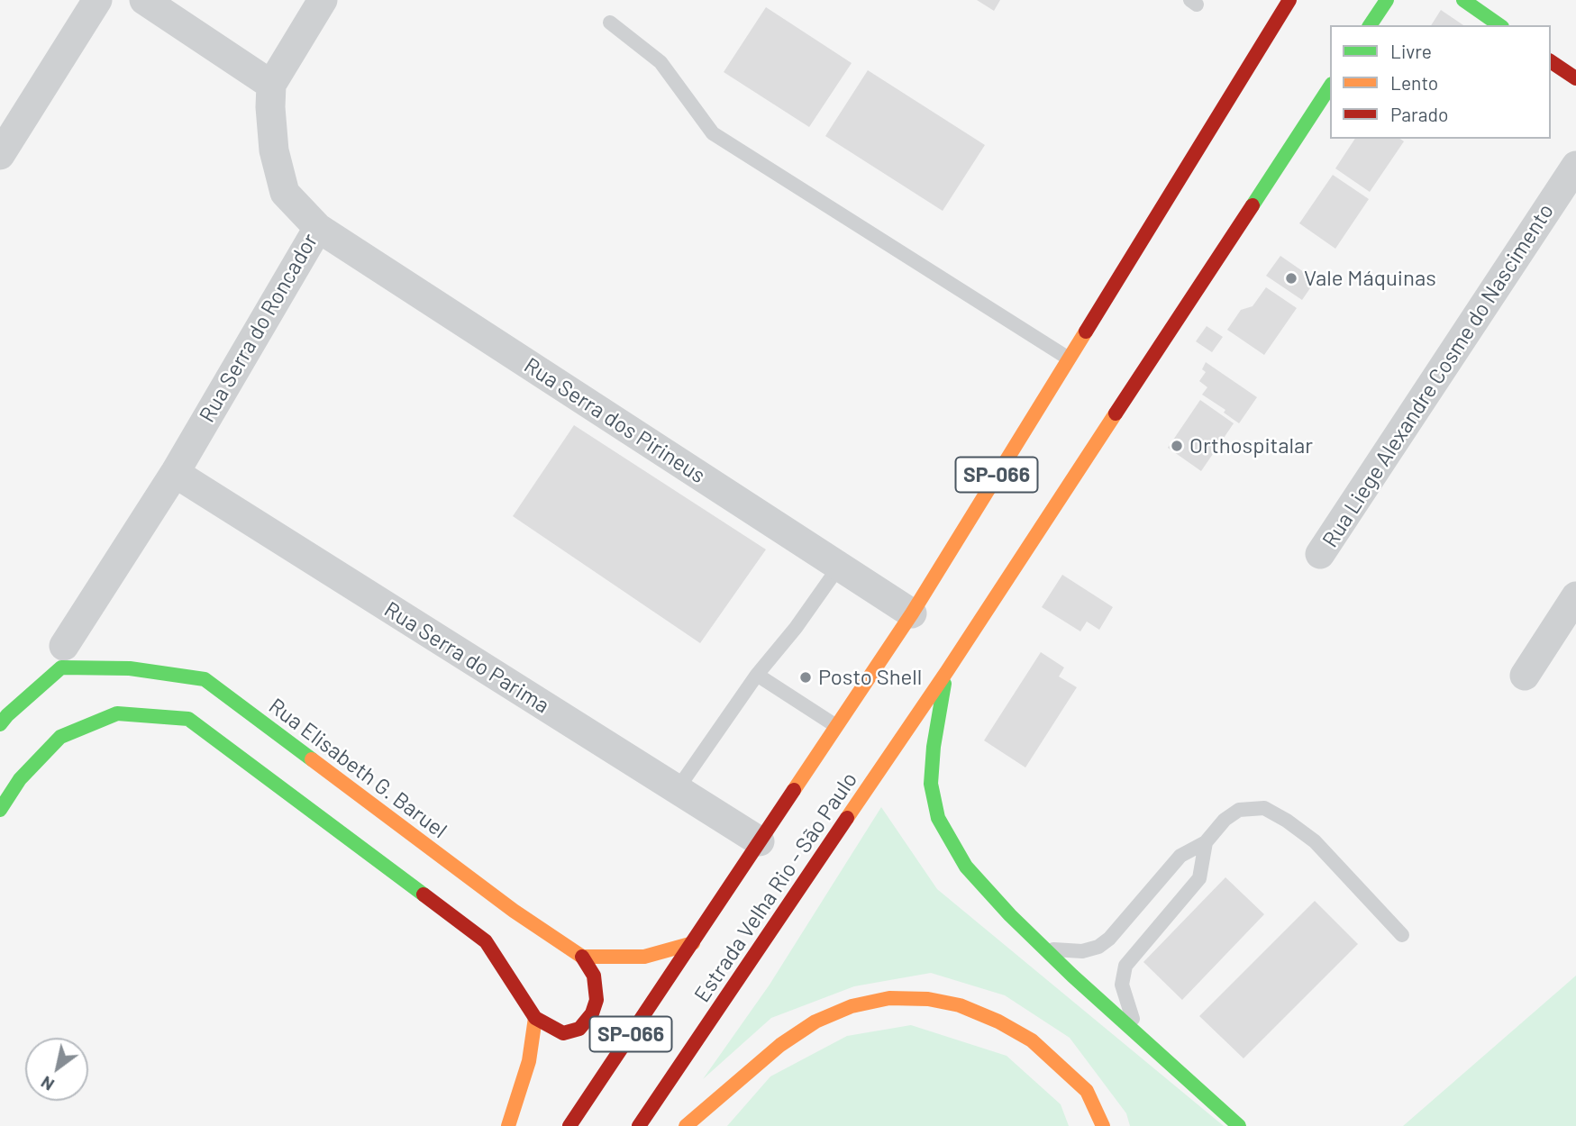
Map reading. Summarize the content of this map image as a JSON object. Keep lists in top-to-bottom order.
{
  "streets": {
    "main road": ["SP-066", "Rua Elisabeth G. Baruel", "Estrada Velha Rio - São Paulo"],
    "street": [
      "Rua Serra do Roncador",
      "Rua Liege Alexandre Cosme do Nascimento",
      "Rua Serra dos Pirineus",
      "Rua Serra do Parima"
    ]
  },
  "crossings": [
    ["Rua Serra do Roncador", "Rua Serra dos Pirineus"],
    ["Rua Serra do Roncador", "Rua Serra do Parima"],
    ["Rua Serra dos Pirineus", "SP-066"],
    ["SP-066", "Rua Serra do Parima"],
    ["SP-066", "Estrada Velha Rio - São Paulo"]
  ],
  "places": ["Vale Máquinas", "Orthospitalar", "Posto Shell"],
  "legend": ["Livre", "Lento", "Parado"],
  "north": "bottom left"
}
